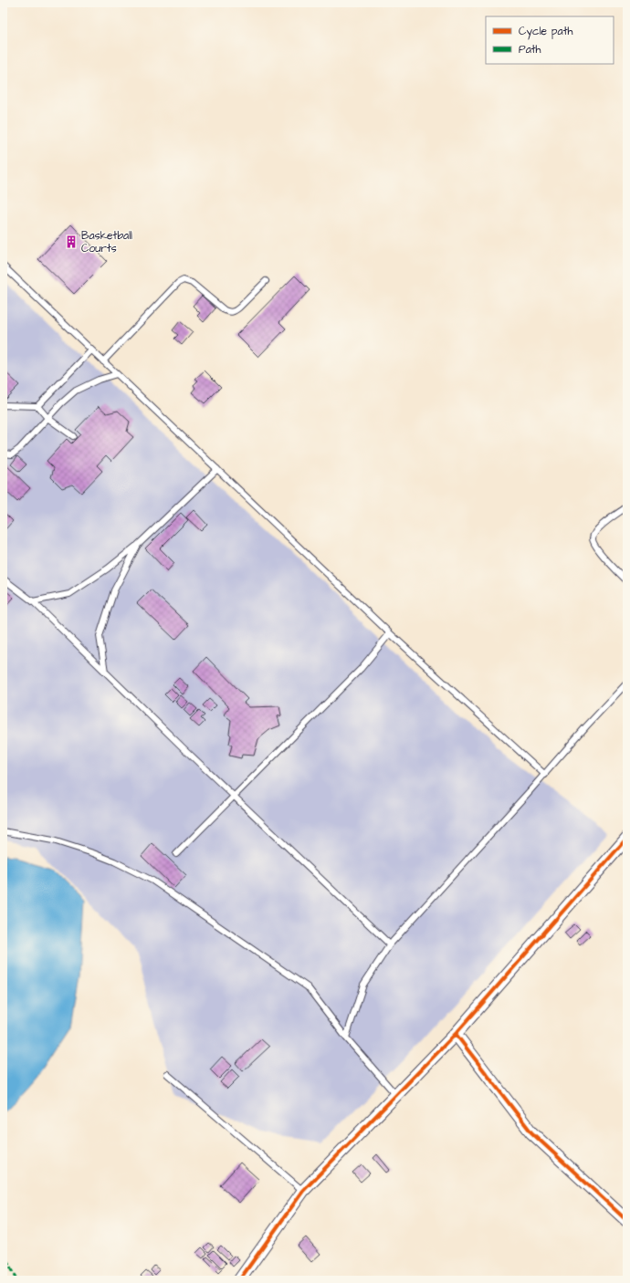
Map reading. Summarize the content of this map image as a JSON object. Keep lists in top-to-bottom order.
{
  "places": {
    "building": ["Basketball Courts"]
  },
  "legend": ["Cycle path", "Path"]
}
